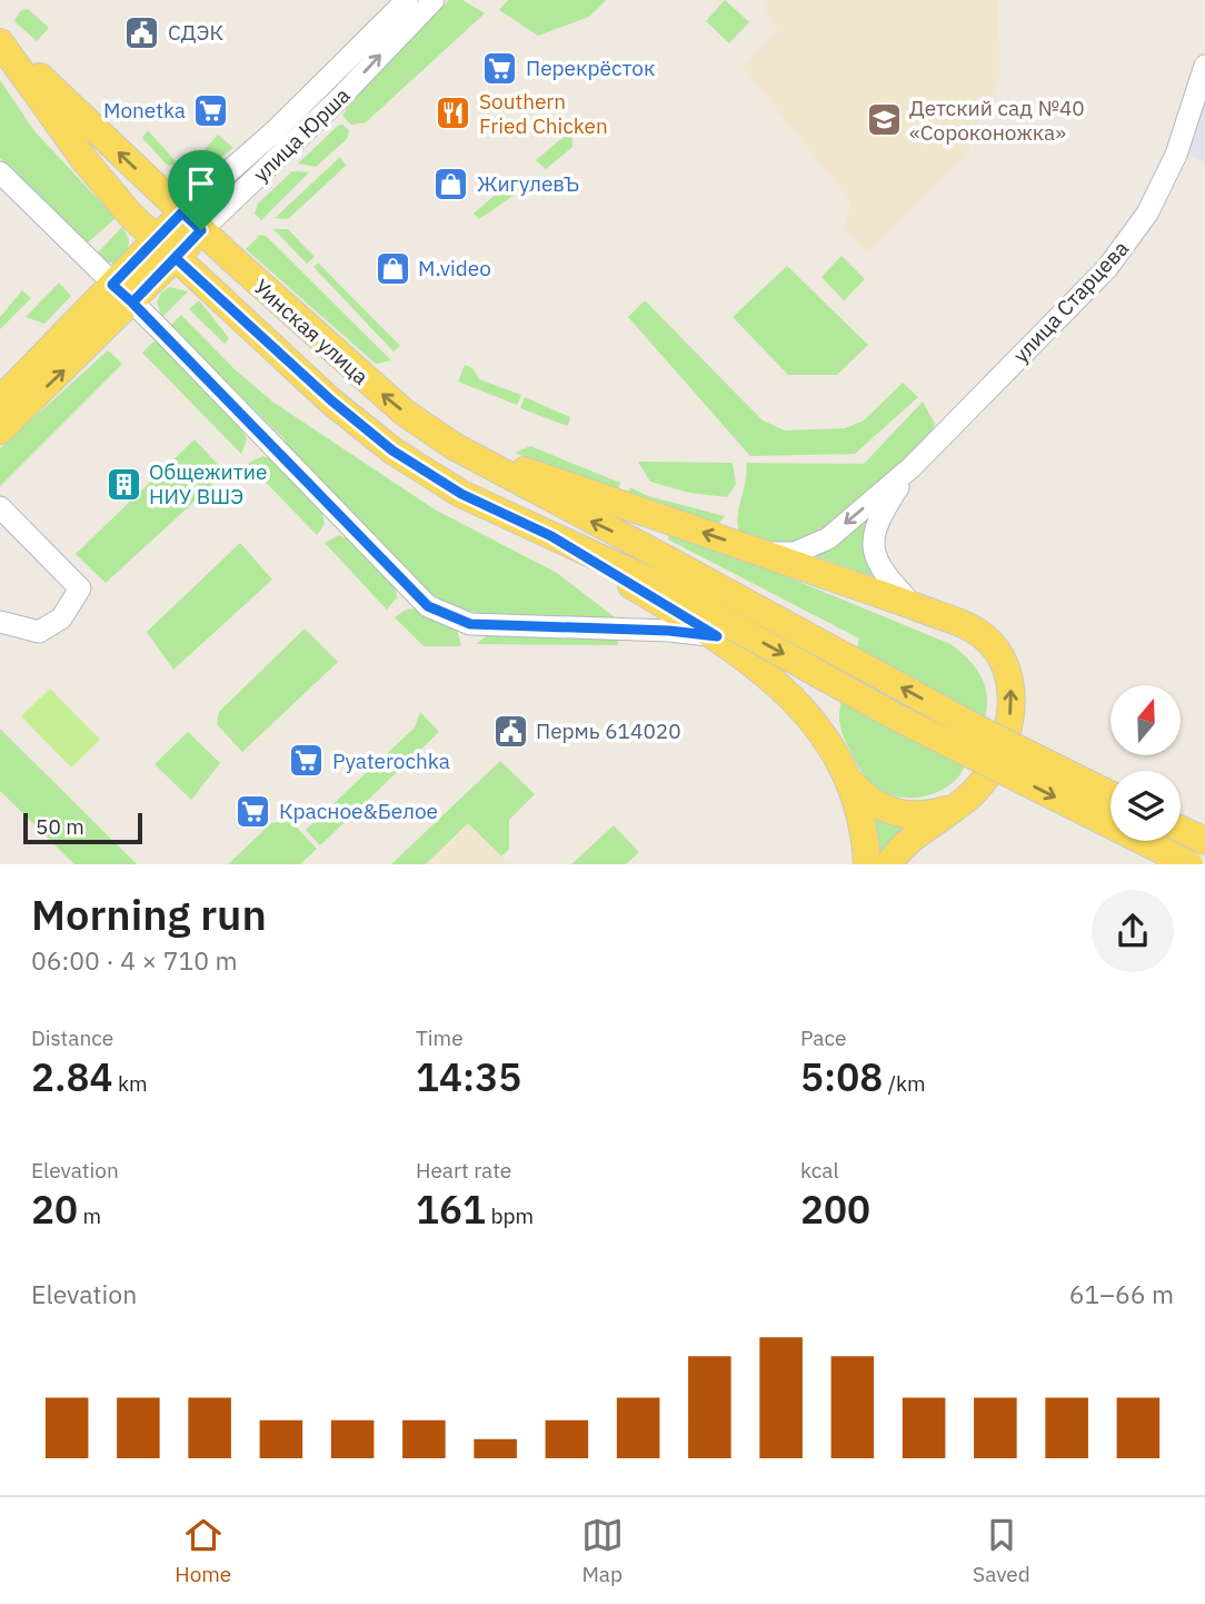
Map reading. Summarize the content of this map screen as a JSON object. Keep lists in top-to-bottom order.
{
  "streets": {
    "main road": ["улица Юрша", "Уинская улица"],
    "street": ["улица Старцева"]
  },
  "crossings": [
    ["улица Юрша", "Уинская улица"]
  ],
  "places": {
    "public building": ["СДЭК", "Пермь 614020"],
    "supermarket": [
      "Перекрёсток",
      "Monetka",
      "Pyaterochka",
      "Красное&Белое"
    ],
    "restaurant": ["Southern Fried Chicken"],
    "school or university": ["Детский сад №40 «Сороконожка»"],
    "shop": ["ЖигулевЪ", "M.video"],
    "building": ["Общежитие НИУ ВШЭ"]
  },
  "scale_bar": "50 m",
  "north": "top",
  "page": {
    "scale": "50 m",
    "heading": ["Morning run", "06:00 · 4 × 710 m"],
    "stats": [
      ["Distance", "2.84 km"],
      ["Time", "14:35"],
      ["Pace", "5:08 /km"],
      ["Elevation", "20 m"],
      ["Heart rate", "161 bpm"],
      ["kcal", "200"]
    ],
    "chart": ["Elevation", "61–66 m"],
    "tabs": ["Home", "Map", "Saved"]
  }
}
